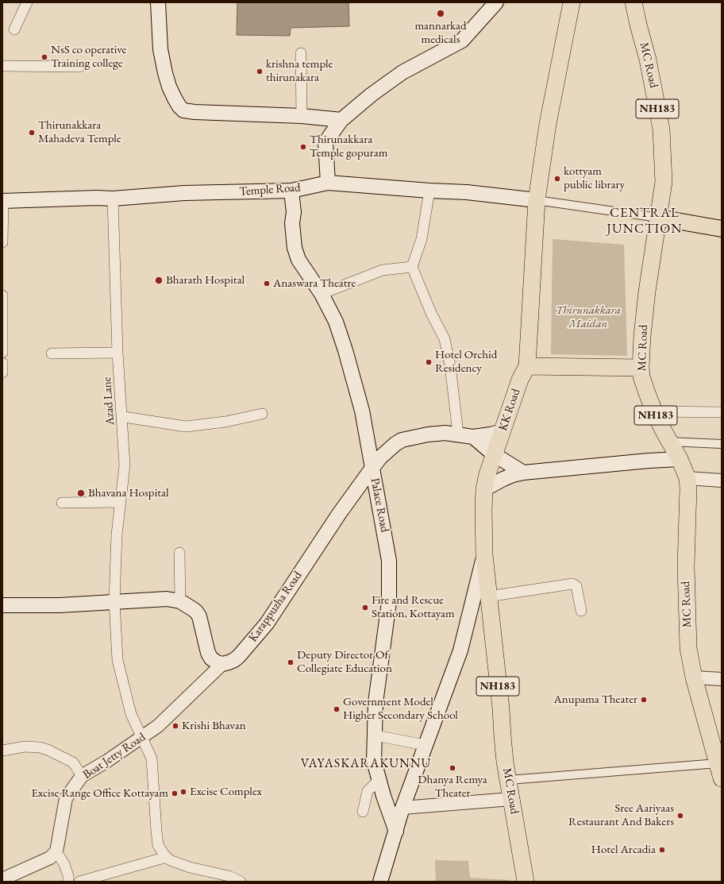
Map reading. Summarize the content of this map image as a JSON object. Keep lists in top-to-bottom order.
{
  "streets": {
    "highway": ["MC Road", "NH183", "KK Road"],
    "main road": ["Temple Road", "Palace Road", "Karappuzha Road"],
    "street": ["Azad Lane", "Boat Jetty Road"]
  },
  "crossings": [
    ["MC Road", "KK Road"],
    ["MC Road", "Karappuzha Road"],
    ["NH183", "Temple Road"],
    ["NH183", "KK Road"],
    ["Temple Road", "Azad Lane"],
    ["Temple Road", "Palace Road"],
    ["Azad Lane", "Boat Jetty Road"],
    ["KK Road", "Karappuzha Road"],
    ["Palace Road", "Karappuzha Road"],
    ["Karappuzha Road", "Boat Jetty Road"]
  ],
  "districts": ["CENTRAL JUNCTION", "VAYASKARAKUNNU"],
  "parks": ["Thirunakkara Maidan"],
  "places": [
    "mannarkad medicals",
    "NsS co operative Training college",
    "krishna temple thirunakara",
    "Thirunakkara Mahadeva Temple",
    "Thirunakkara Temple gopuram",
    "kottyam public library",
    "Bharath Hospital",
    "Anaswara Theatre",
    "Hotel Orchid Residency",
    "Bhavana Hospital",
    "Fire and Rescue Station, Kottayam",
    "Deputy Director Of Collegiate Education",
    "Anupama Theater",
    "Government Model Higher Secondary School",
    "Krishi Bhavan",
    "Dhanya Remya Theater",
    "Excise Complex",
    "Excise Range Office Kottayam",
    "Sree Aariyaas Restaurant And Bakers",
    "Hotel Arcadia"
  ]
}
